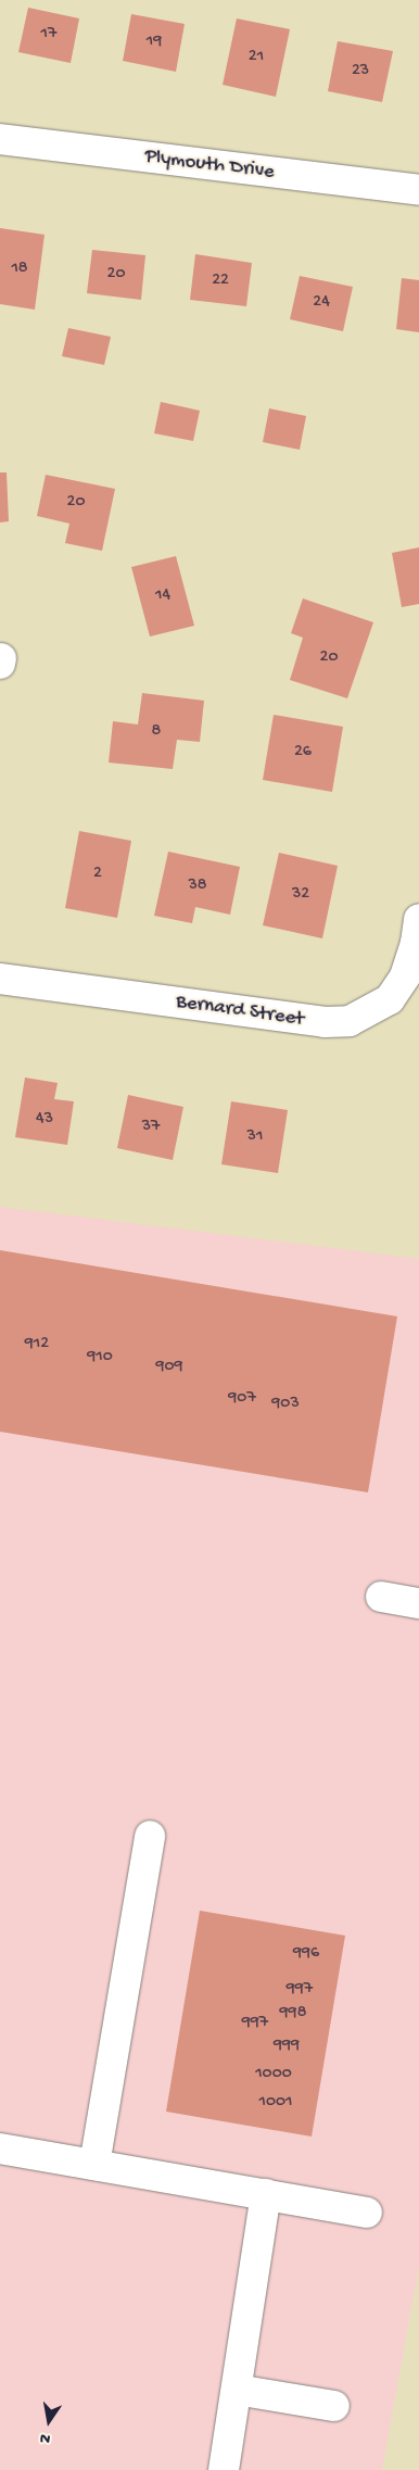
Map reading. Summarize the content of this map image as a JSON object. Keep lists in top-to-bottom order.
{
  "streets": {
    "street": ["Plymouth Drive", "Bernard Street"]
  },
  "house_numbers": [
    "17",
    "19",
    "21",
    "23",
    "18",
    "20",
    "22",
    "24",
    "20",
    "14",
    "20",
    "8",
    "26",
    "2",
    "38",
    "32",
    "43",
    "37",
    "31",
    "912",
    "910",
    "909",
    "907",
    "903",
    "996",
    "997",
    "998",
    "997",
    "999",
    "1000",
    "1001"
  ],
  "north": "bottom"
}
